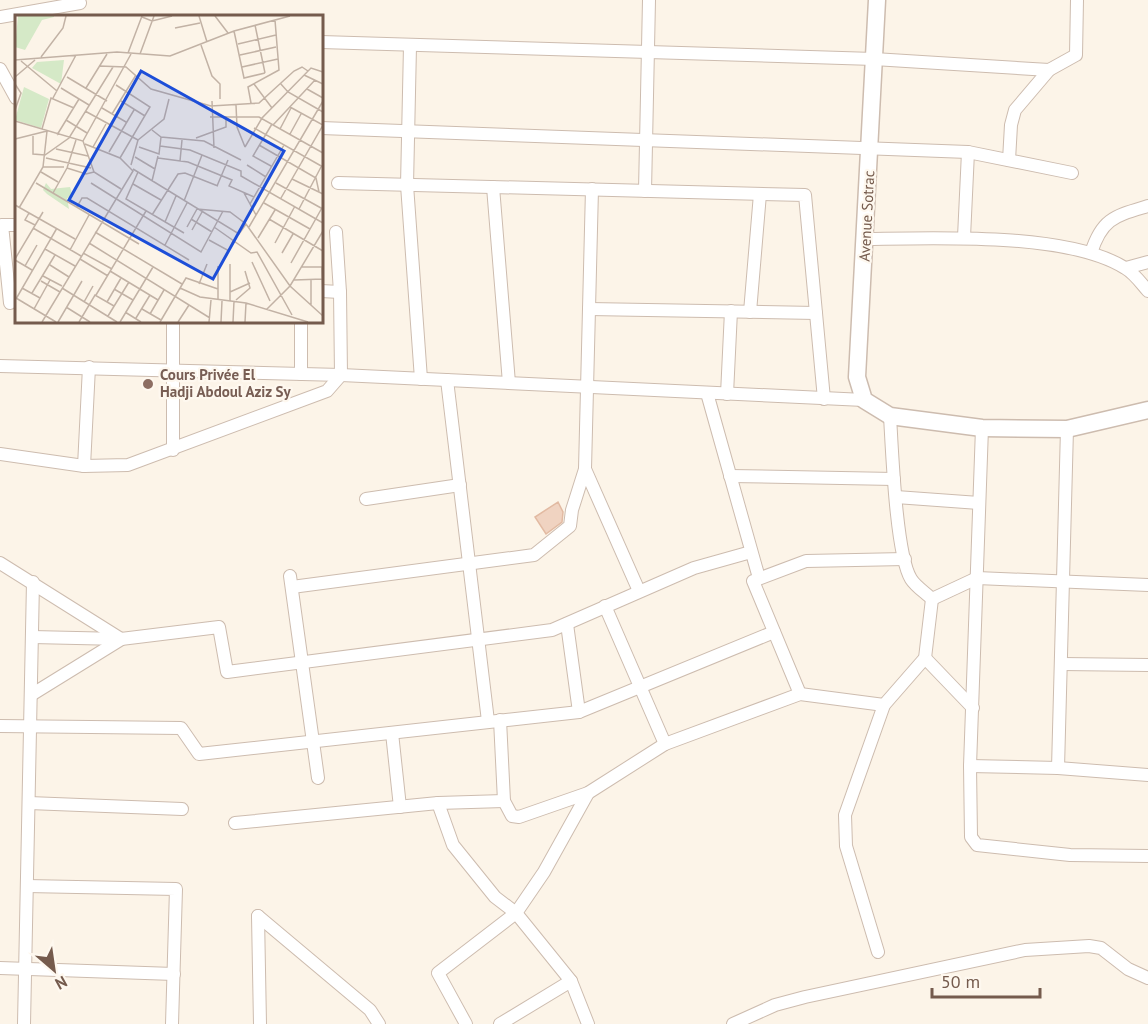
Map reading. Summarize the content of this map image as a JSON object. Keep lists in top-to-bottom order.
{
  "streets": {
    "street": ["Avenue Sotrac"]
  },
  "places": ["Cours Privée El Hadji Abdoul Aziz Sy"],
  "scale_bar": "50 m",
  "north": "bottom right"
}
